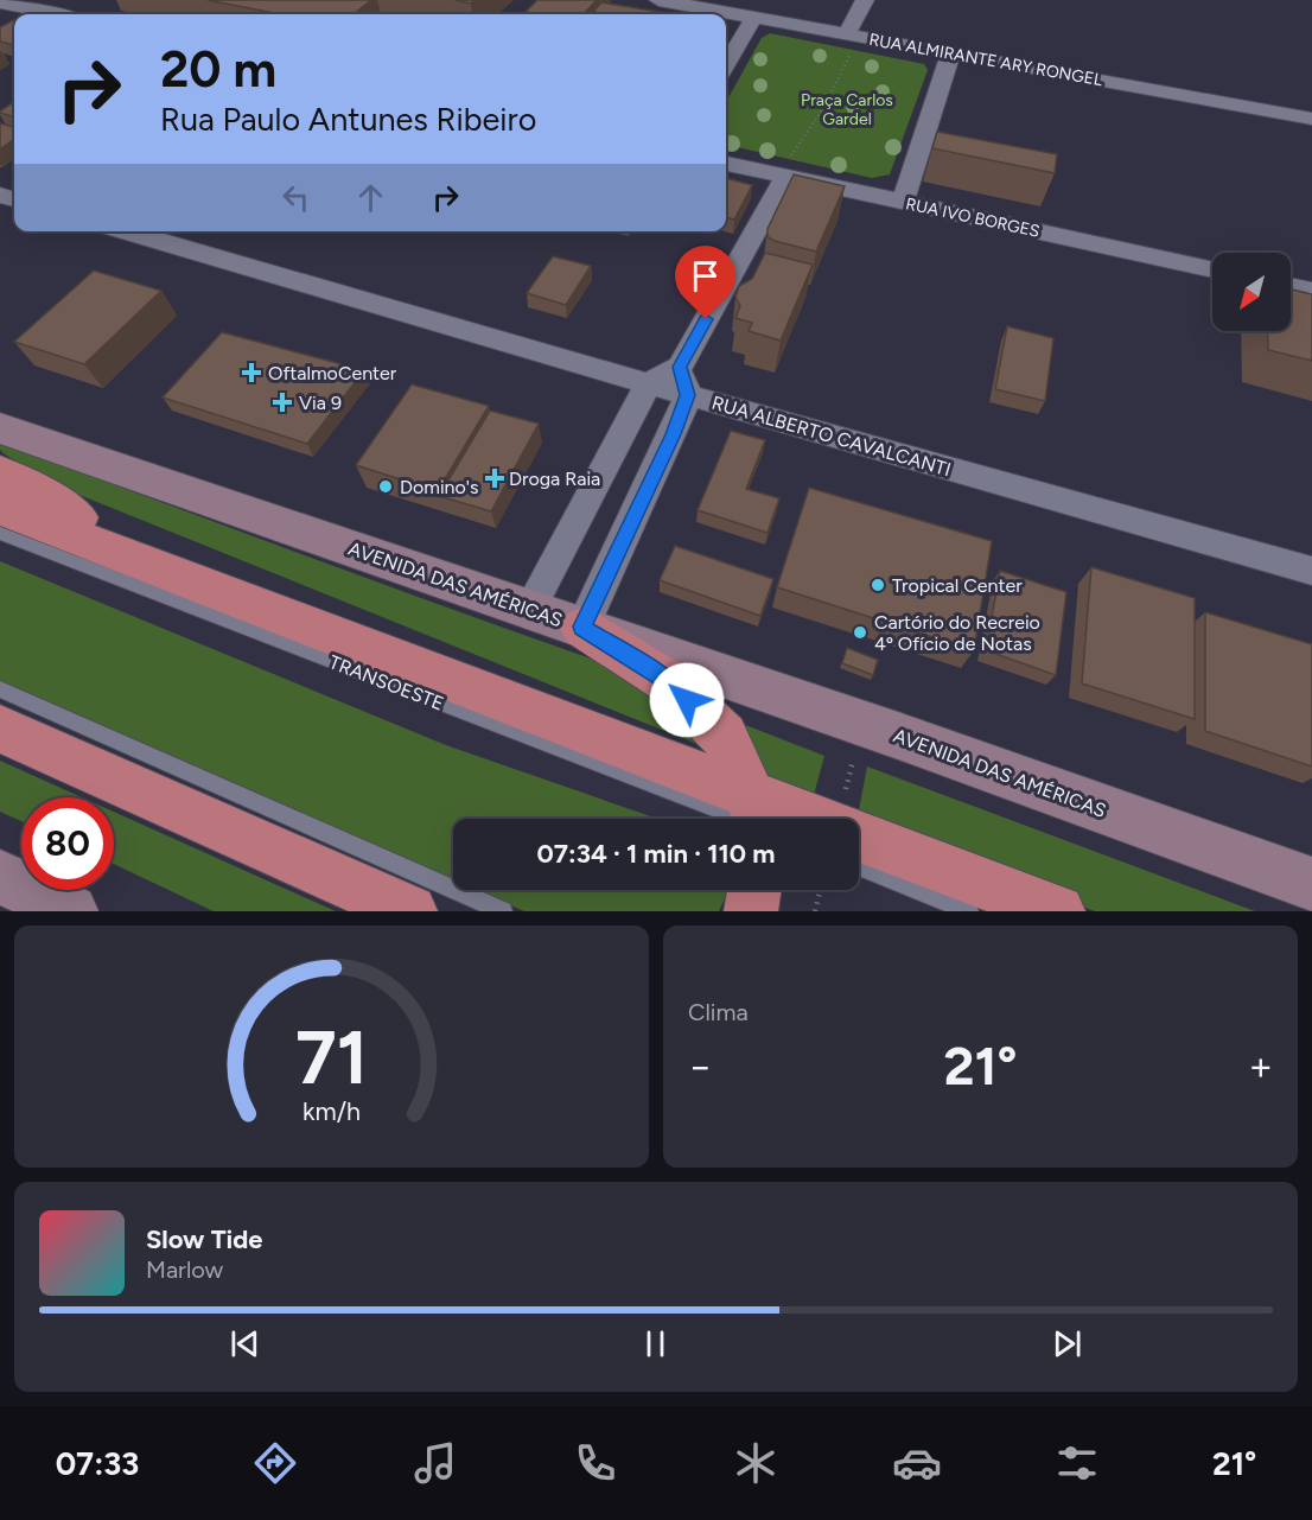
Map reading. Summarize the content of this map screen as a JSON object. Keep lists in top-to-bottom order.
{
  "streets": {
    "main road": ["AVENIDA DAS AMÉRICAS"],
    "street": ["RUA ALMIRANTE ARY RONGEL", "RUA IVO BORGES", "RUA ALBERTO CAVALCANTI"],
    "lane": ["TRANSOESTE"]
  },
  "parks": ["Praça Carlos Gardel"],
  "places": {
    "health": ["OftalmoCenter", "Via 9", "Droga Raia"],
    "other": ["Domino's", "Tropical Center", "Cartório do Recreio 4º Ofício de Notas"]
  },
  "north": "bottom left",
  "page": {
    "turn": ["20 m", "Rua Paulo Antunes Ribeiro"],
    "limit": "80",
    "trip": "07:34 · 1 min · 110 m",
    "tile": "Clima",
    "heat": ["−", "21°", "+"],
    "song": ["Slow Tide", "Marlow"],
    "tabs": ["07:33", "21°"],
    "gauge": ["71", "km/h"]
  }
}
